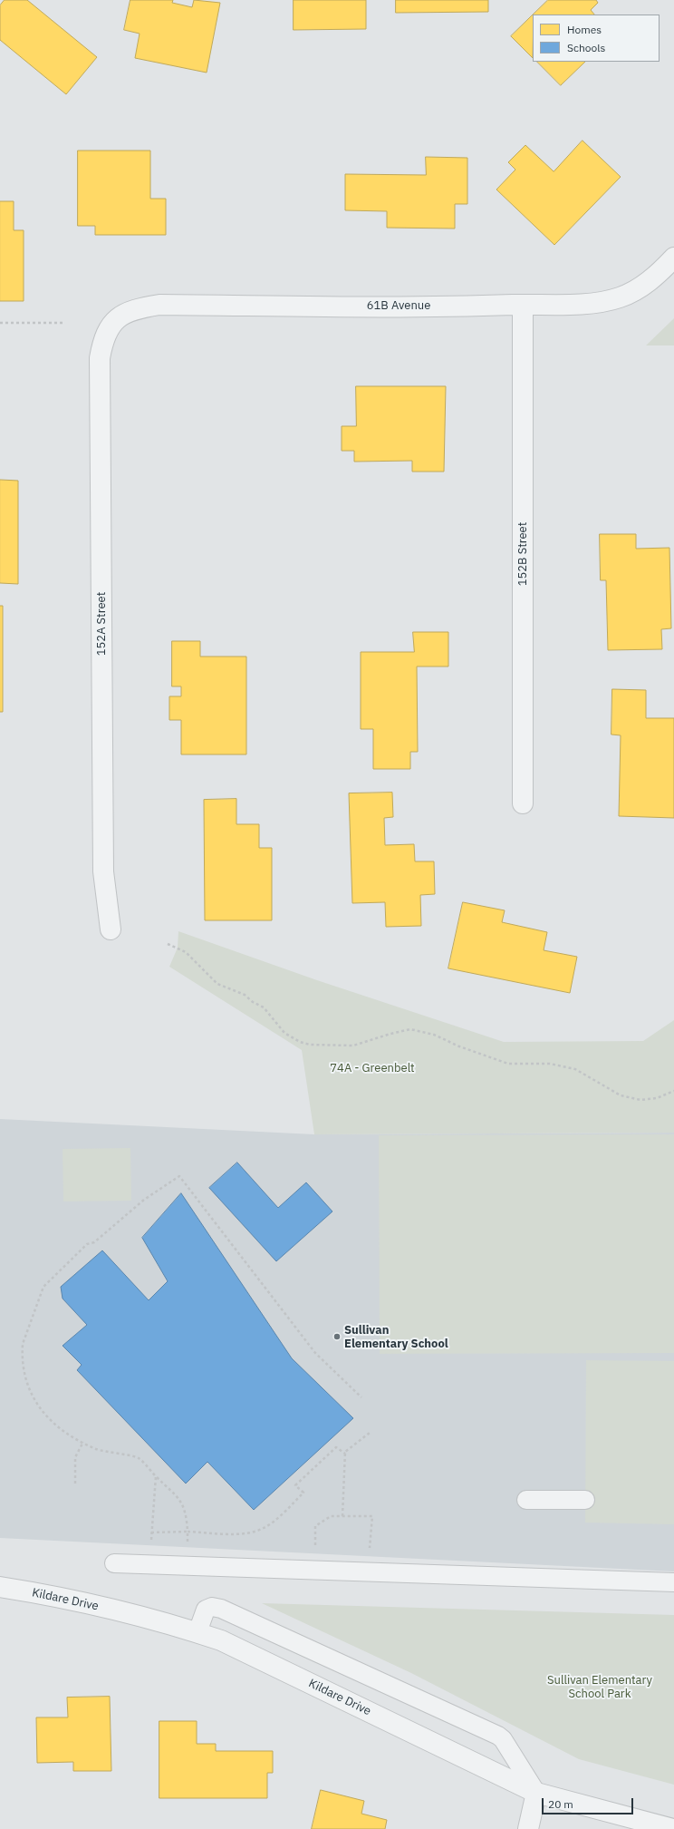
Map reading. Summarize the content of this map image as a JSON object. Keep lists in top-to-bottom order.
{
  "streets": {
    "street": [
      "61B Avenue",
      "152B Street",
      "152A Street",
      "Kildare Drive"
    ]
  },
  "crossings": [
    ["61B Avenue", "152B Street"],
    ["61B Avenue", "152A Street"]
  ],
  "parks": ["74A - Greenbelt", "Sullivan Elementary School Park"],
  "places": ["Sullivan Elementary School"],
  "legend": ["Homes", "Schools"],
  "scale_bar": "20 m"
}
